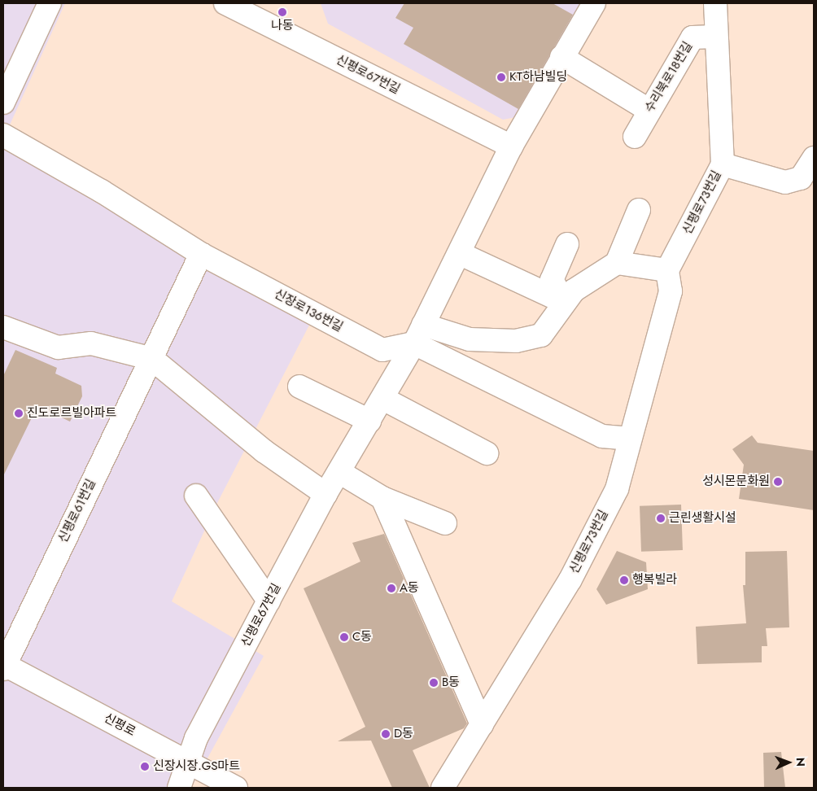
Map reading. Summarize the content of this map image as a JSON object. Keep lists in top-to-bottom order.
{
  "streets": {
    "street": [
      "신평로67번길",
      "수리북로18번길",
      "신평로73번길",
      "신장로136번길",
      "신평로61번길",
      "신평로"
    ]
  },
  "crossings": [
    ["신평로67번길", "신장로136번길"],
    ["신평로67번길", "신평로"],
    ["신장로136번길", "신평로61번길"],
    ["신평로61번길", "신평로"]
  ],
  "places": [
    "나동",
    "KT하남빌딩",
    "진도로르빌아파트",
    "성시몬문화원",
    "근린생활시설",
    "행복빌라",
    "A동",
    "C동",
    "B동",
    "D동",
    "신장시장.GS마트"
  ],
  "north": "right"
}
